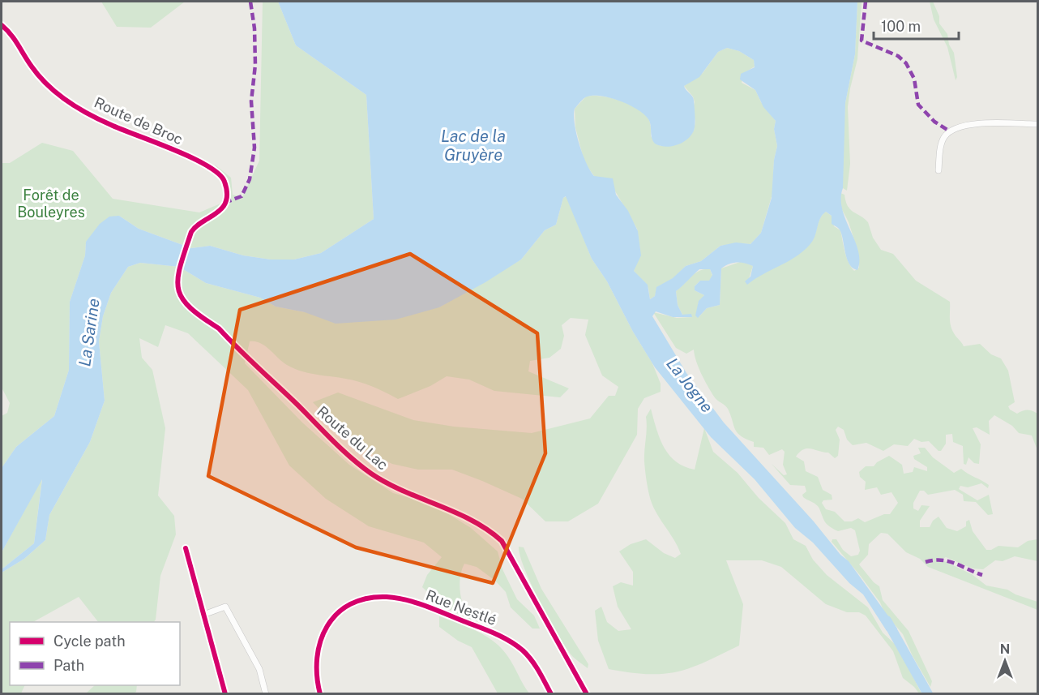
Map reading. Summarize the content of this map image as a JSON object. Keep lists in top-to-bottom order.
{
  "streets": {
    "street": ["Route de Broc", "Route du Lac", "Rue Nestlé"]
  },
  "crossings": [
    ["Route de Broc", "Route du Lac"]
  ],
  "water": ["Lac de la Gruyère", "La Sarine", "La Jogne"],
  "parks": ["Forêt de Bouleyres"],
  "legend": ["Cycle path", "Path"],
  "scale_bar": "100 m",
  "north": "top"
}
